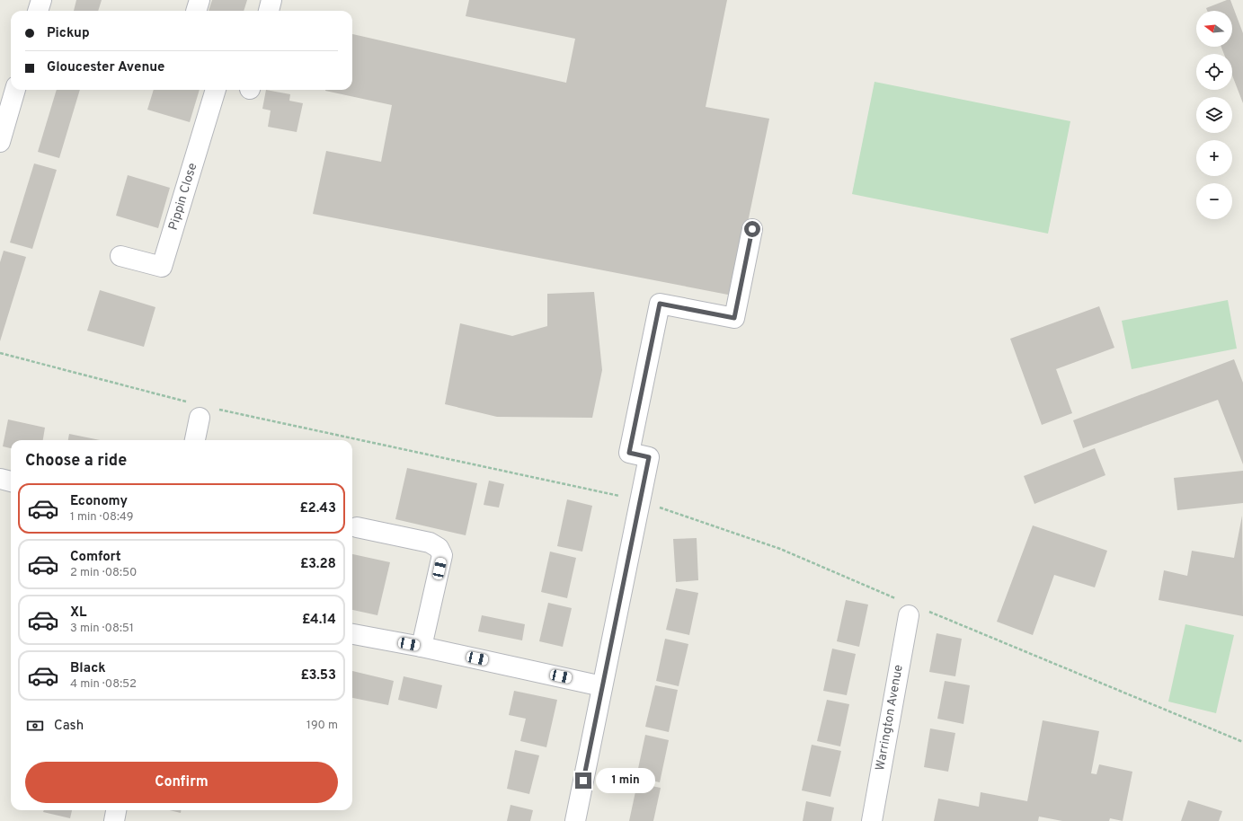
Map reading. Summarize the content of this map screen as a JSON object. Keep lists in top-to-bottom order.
{
  "streets": {
    "street": ["Pippin Close", "Warrington Avenue"]
  },
  "north": "left",
  "page": {
    "map_buttons": ["+", "−"],
    "banner": ["Pickup", "Gloucester Avenue"],
    "heading": "Choose a ride",
    "list": [
      {
        "name": "Economy",
        "note": "1 min · 08:49",
        "value": "£2.43"
      },
      {
        "name": "Comfort",
        "note": "2 min · 08:50",
        "value": "£3.28"
      },
      {
        "name": "XL",
        "note": "3 min · 08:51",
        "value": "£4.14"
      },
      {
        "name": "Black",
        "note": "4 min · 08:52",
        "value": "£3.53"
      }
    ],
    "pay": ["Cash", "190 m"],
    "buttons": "Confirm",
    "bubble": "1 min"
  }
}
